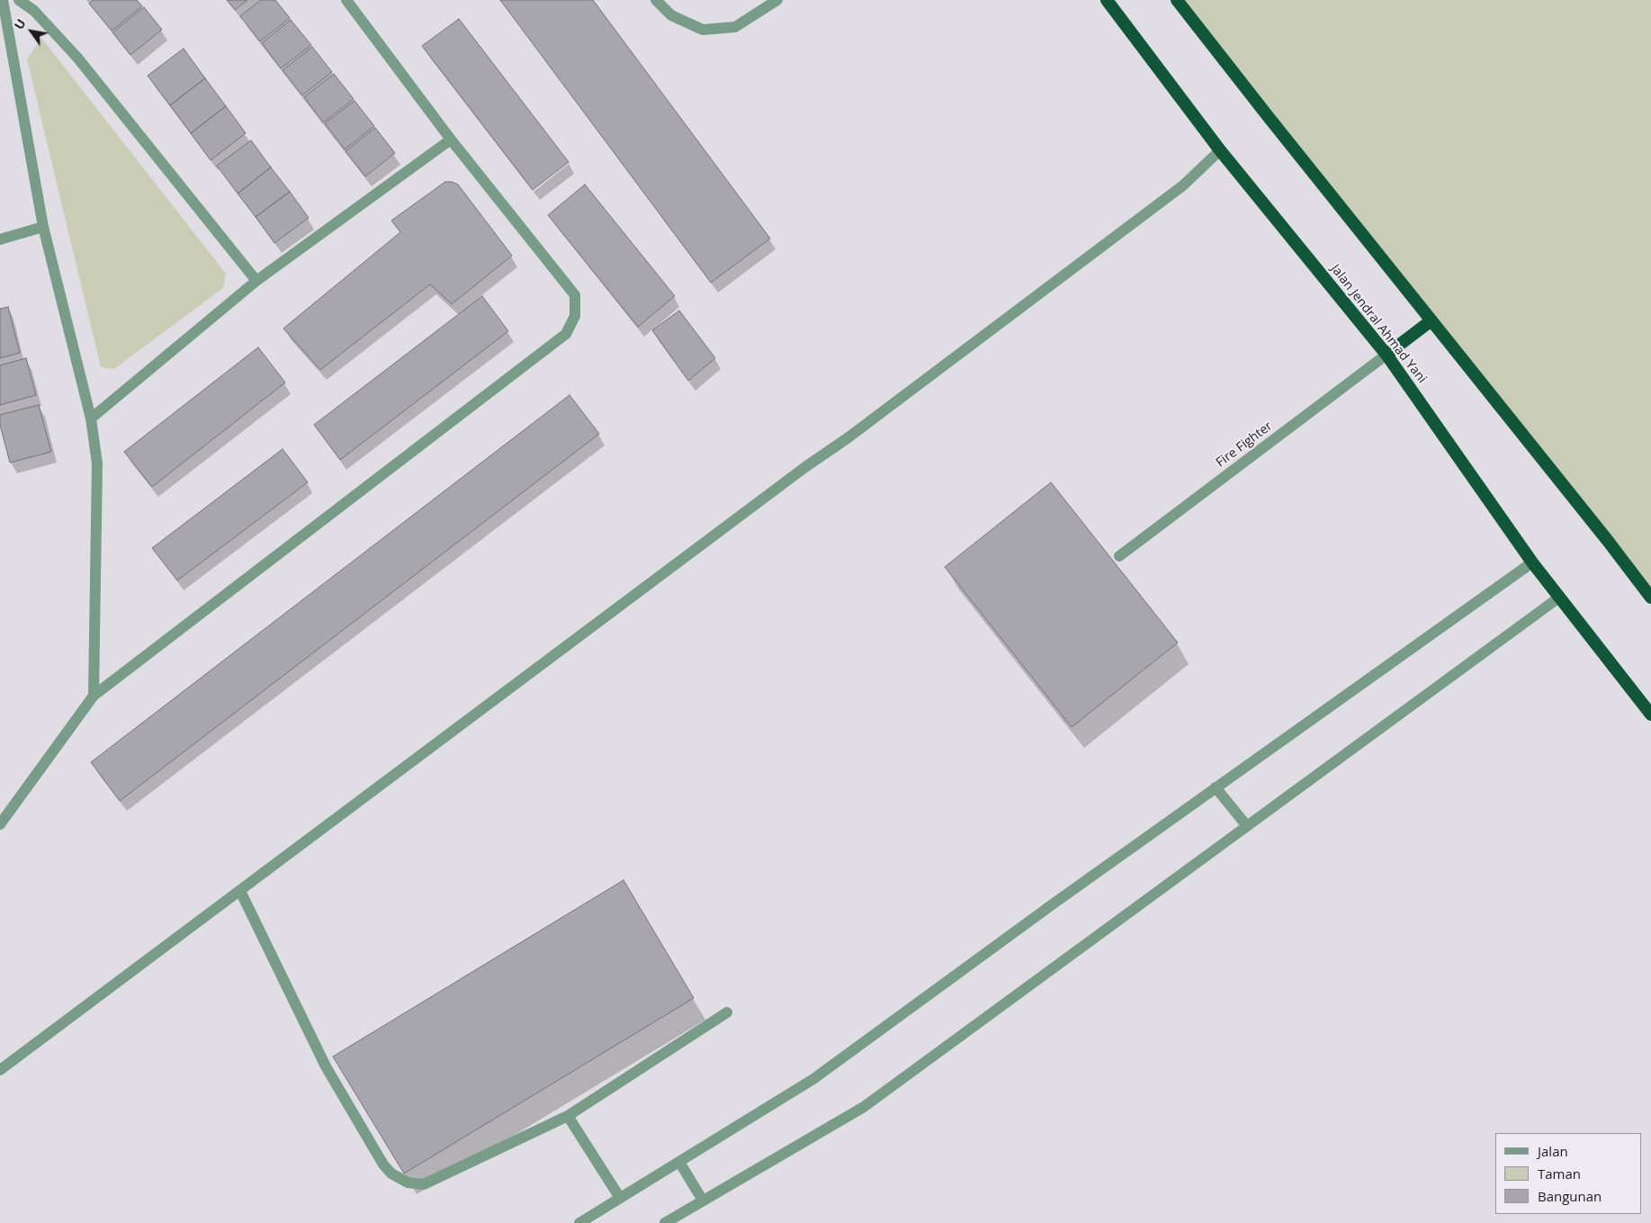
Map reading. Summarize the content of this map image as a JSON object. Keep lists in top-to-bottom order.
{
  "streets": {
    "highway": ["Jalan Jendral Ahmad Yani"],
    "street": ["Fire Fighter"]
  },
  "crossings": [
    ["Jalan Jendral Ahmad Yani", "Fire Fighter"]
  ],
  "legend": ["Jalan", "Taman", "Bangunan"],
  "north": "top left"
}
